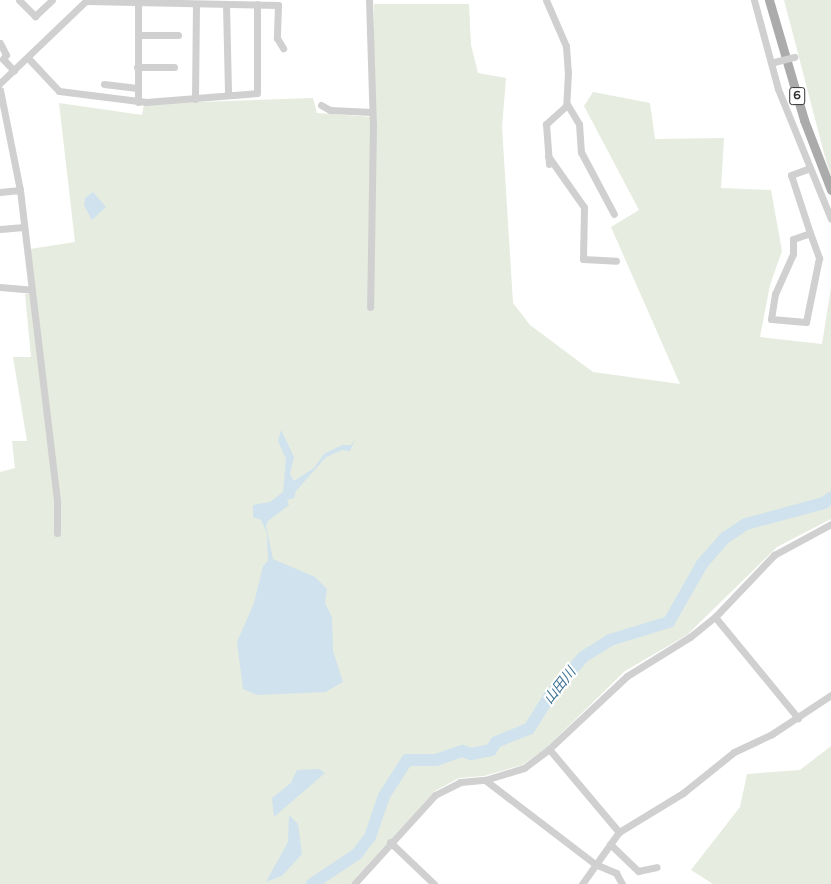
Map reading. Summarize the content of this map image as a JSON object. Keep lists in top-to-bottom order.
{
  "streets": {
    "main road": ["6"]
  },
  "water": ["山田川"]
}
